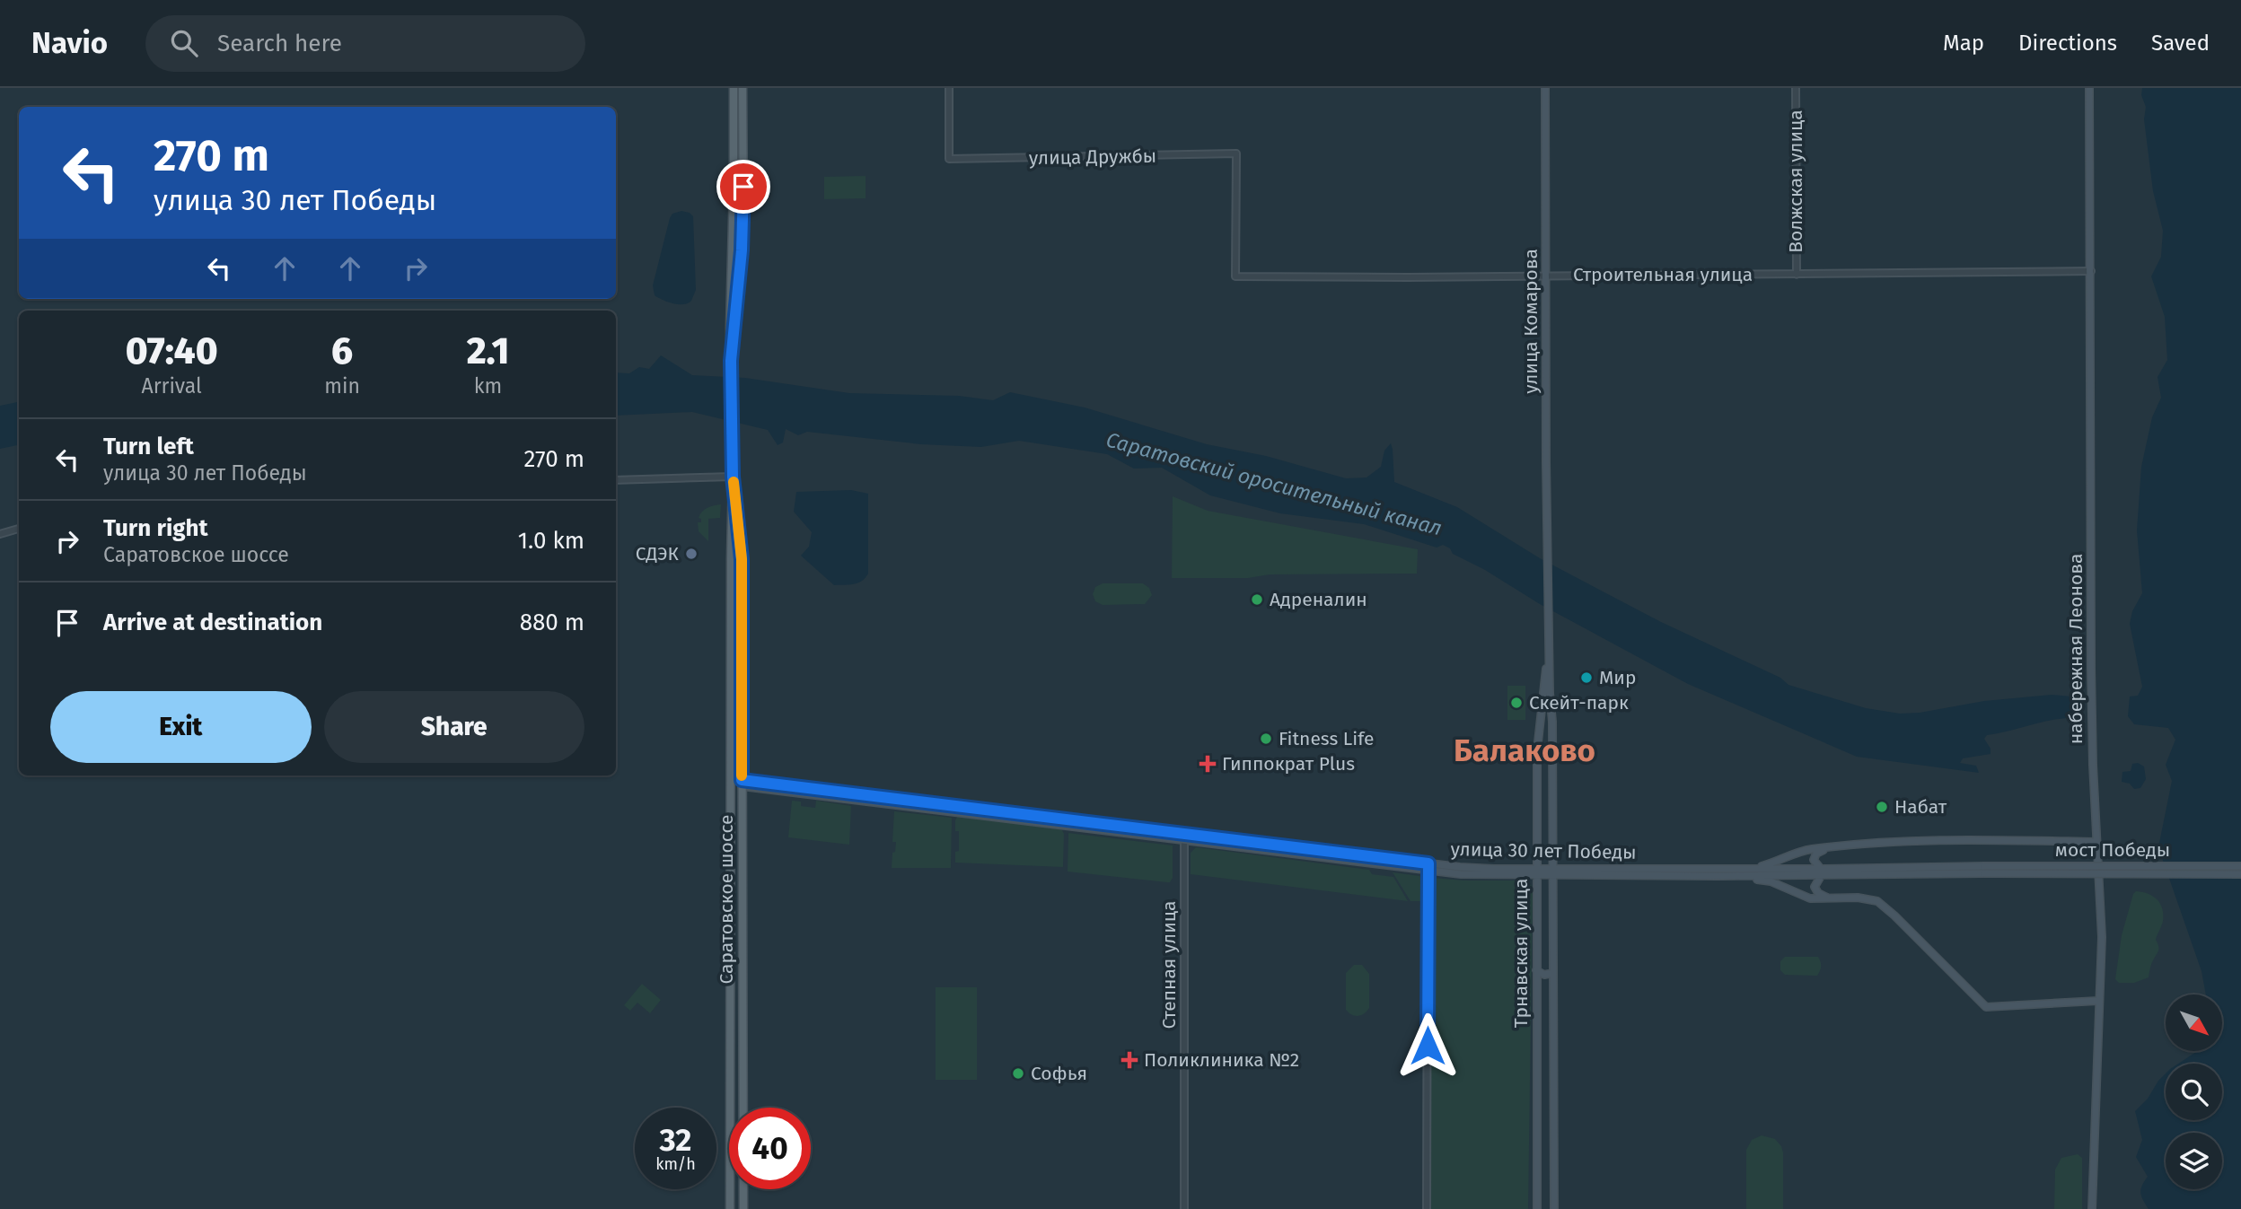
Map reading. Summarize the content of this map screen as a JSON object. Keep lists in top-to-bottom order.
{
  "streets": {
    "main road": [
      "улица Комарова",
      "набережная Леонова",
      "мост Победы",
      "улица 30 лет Победы",
      "Саратовское шоссе",
      "Трнавская улица"
    ],
    "street": [
      "улица Дружбы",
      "Волжская улица",
      "Строительная улица",
      "Степная улица"
    ]
  },
  "crossings": [
    ["улица Дружбы", "Строительная улица"],
    ["Волжская улица", "Строительная улица"],
    ["Строительная улица", "улица Комарова"],
    ["Строительная улица", "набережная Леонова"],
    ["улица Комарова", "Трнавская улица"],
    ["мост Победы", "улица 30 лет Победы"],
    ["улица 30 лет Победы", "Саратовское шоссе"],
    ["улица 30 лет Победы", "Трнавская улица"],
    ["улица 30 лет Победы", "Степная улица"]
  ],
  "districts": ["Балаково"],
  "water": ["Саратовский оросительный канал"],
  "places": {
    "other": [
      "СДЭК",
      "Адреналин",
      "Мир",
      "Скейт-парк",
      "Fitness Life",
      "Набат",
      "Софья"
    ],
    "health": ["Гиппократ Plus", "Поликлиника №2"]
  },
  "north": "bottom right",
  "page": {
    "header": "Navio",
    "search": "Search here",
    "nav": ["Map", "Directions", "Saved"],
    "turn": ["270 m", "улица 30 лет Победы"],
    "eta": [
      "07:40",
      "Arrival",
      "6",
      "min",
      "2.1",
      "km"
    ],
    "list": [
      {
        "name": "Turn left",
        "note": "улица 30 лет Победы",
        "value": "270 m"
      },
      {
        "name": "Turn right",
        "note": "Саратовское шоссе",
        "value": "1.0 km"
      },
      {
        "name": "Arrive at destination",
        "value": "880 m"
      }
    ],
    "buttons": ["Exit", "Share"],
    "speed": "32 km/h",
    "limit": "40"
  }
}
